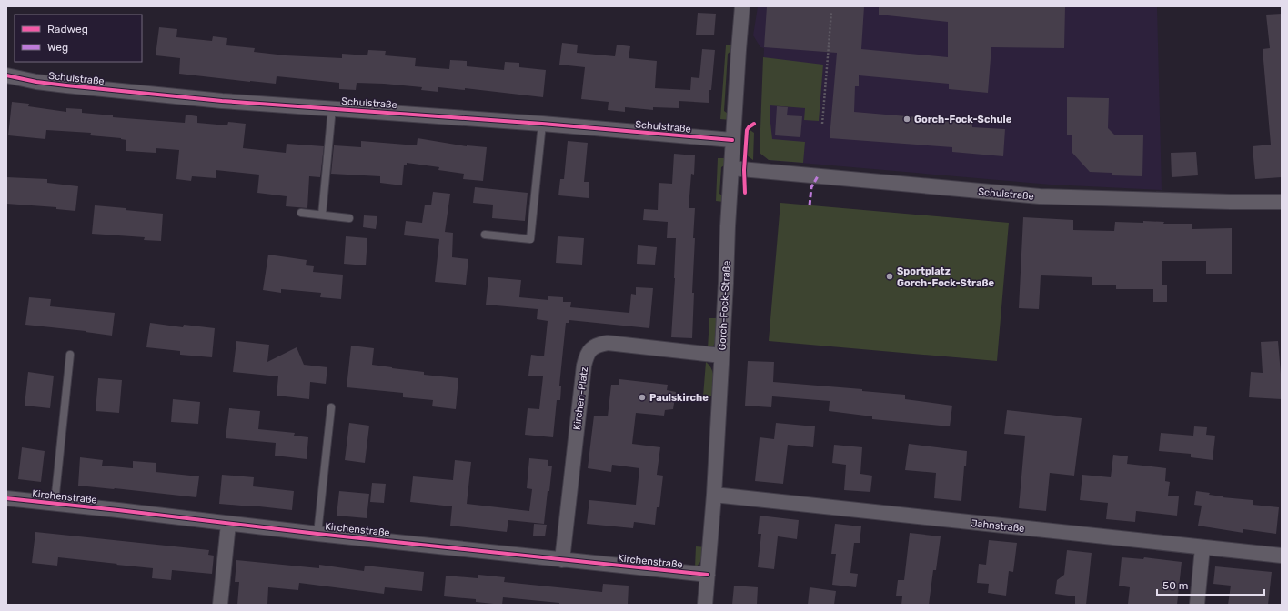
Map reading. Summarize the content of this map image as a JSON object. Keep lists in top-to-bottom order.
{
  "streets": {
    "street": [
      "Schulstraße",
      "Gorch-Fock-Straße",
      "Kirchen-Platz",
      "Kirchenstraße",
      "Jahnstraße"
    ]
  },
  "crossings": [
    ["Schulstraße", "Gorch-Fock-Straße"],
    ["Gorch-Fock-Straße", "Kirchen-Platz"],
    ["Gorch-Fock-Straße", "Kirchenstraße"],
    ["Gorch-Fock-Straße", "Jahnstraße"],
    ["Kirchen-Platz", "Kirchenstraße"]
  ],
  "places": ["Gorch-Fock-Schule", "Sportplatz Gorch-Fock-Straße", "Paulskirche"],
  "legend": ["Radweg", "Weg"],
  "scale_bar": "50 m"
}
